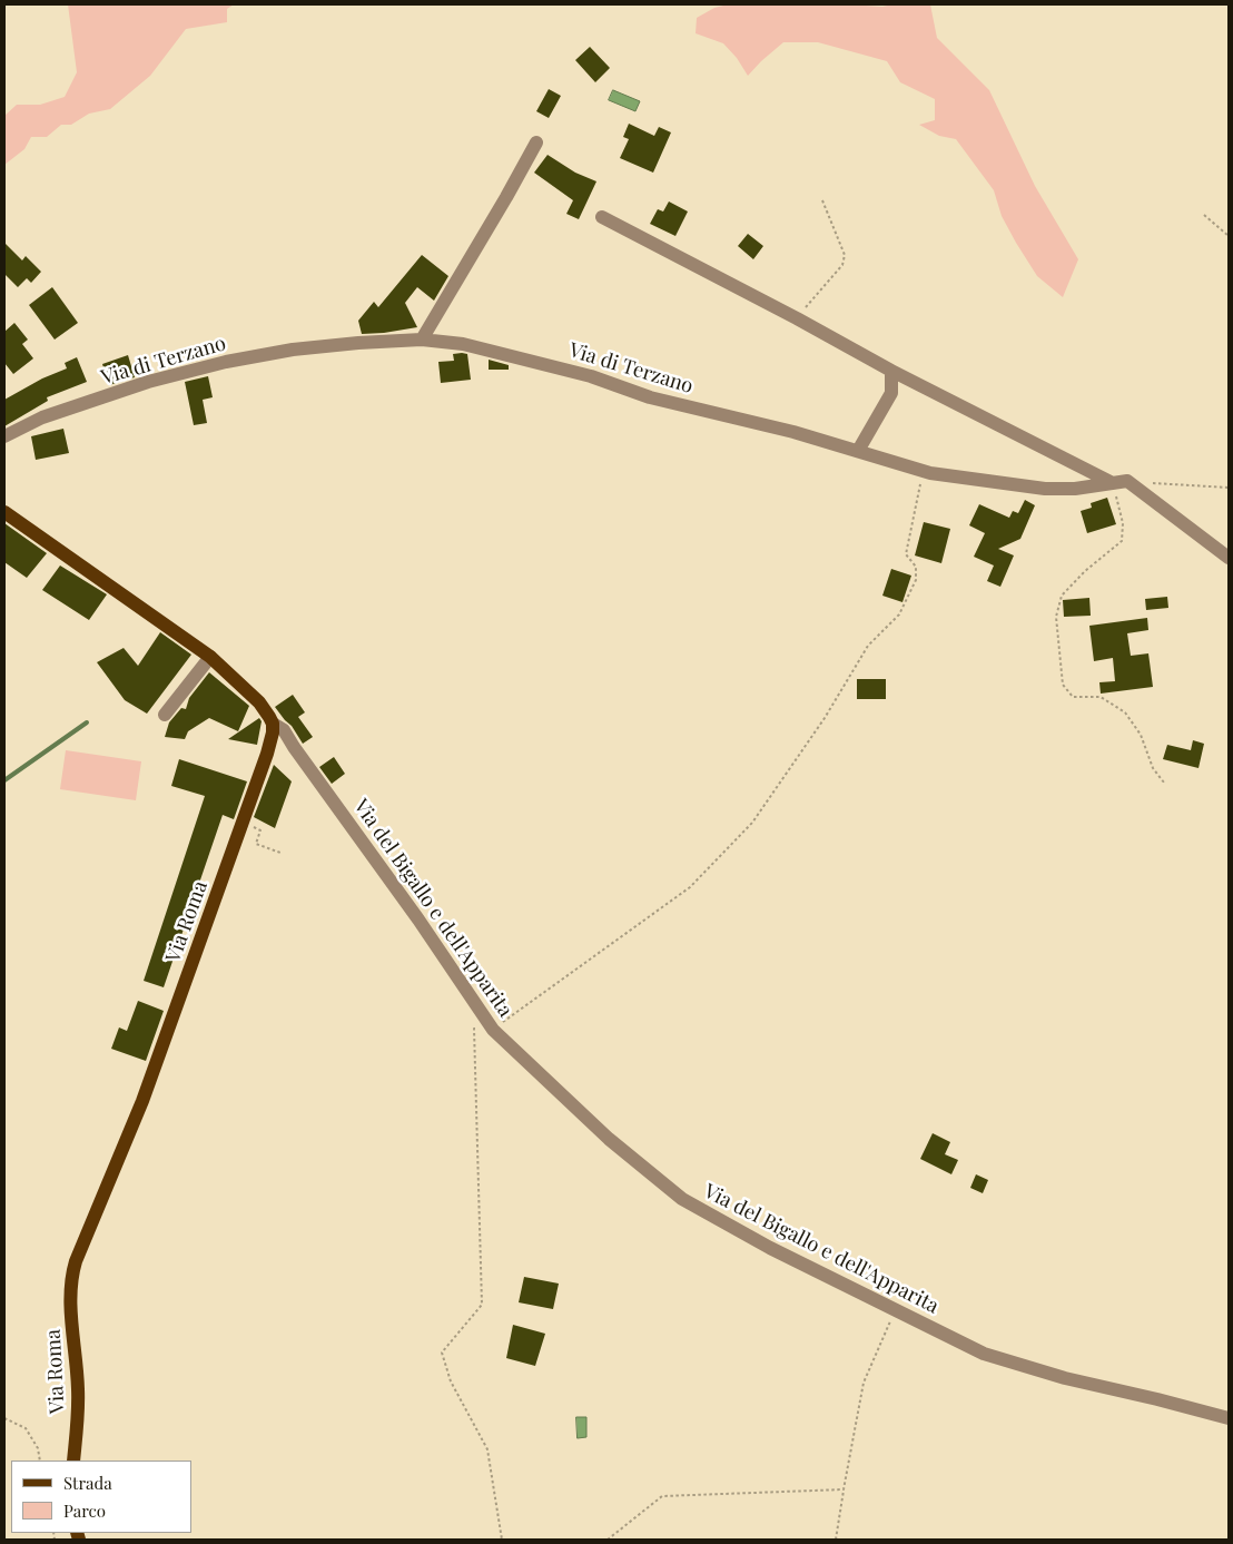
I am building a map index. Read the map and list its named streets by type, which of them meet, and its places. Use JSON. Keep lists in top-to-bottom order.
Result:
{
  "streets": {
    "main road": ["Via Roma"],
    "street": ["Via di Terzano", "Via del Bigallo e dell'Apparita"]
  },
  "crossings": [
    ["Via del Bigallo e dell'Apparita", "Via Roma"]
  ],
  "legend": ["Strada", "Parco"]
}
